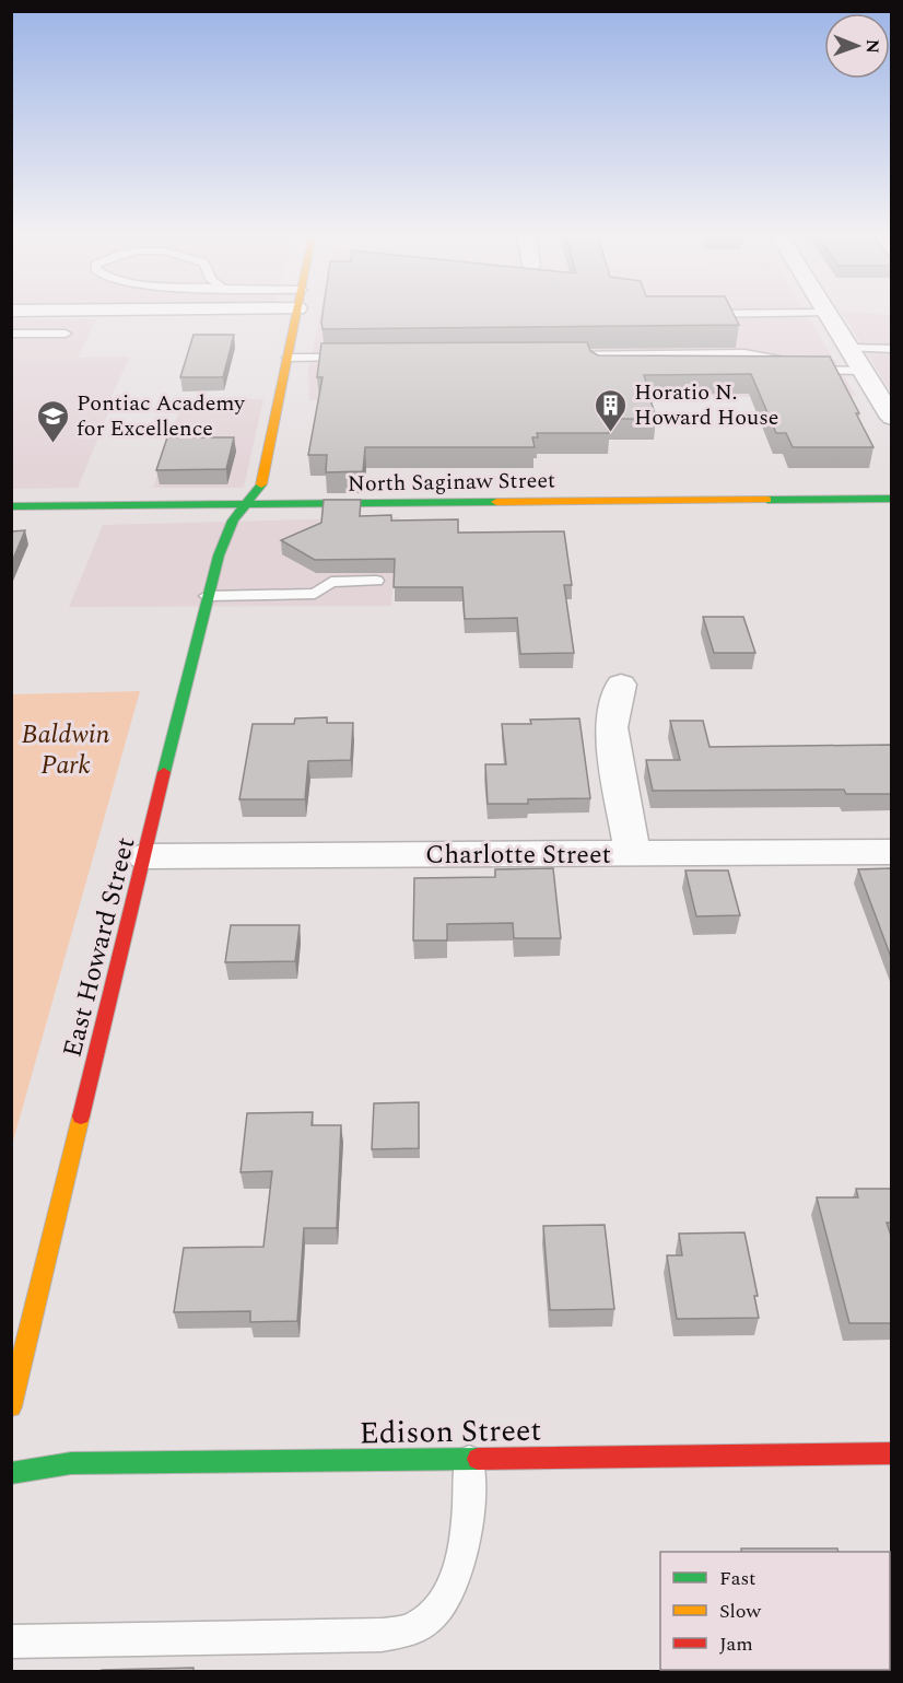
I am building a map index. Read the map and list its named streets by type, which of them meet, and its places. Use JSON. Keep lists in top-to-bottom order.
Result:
{
  "streets": {
    "street": [
      "North Saginaw Street",
      "Charlotte Street",
      "East Howard Street",
      "Edison Street"
    ]
  },
  "crossings": [
    ["North Saginaw Street", "East Howard Street"],
    ["Charlotte Street", "East Howard Street"]
  ],
  "parks": ["Baldwin Park"],
  "places": {
    "building": ["Horatio N. Howard House"],
    "school or university": ["Pontiac Academy for Excellence"]
  },
  "legend": ["Fast", "Slow", "Jam"],
  "north": "right"
}
